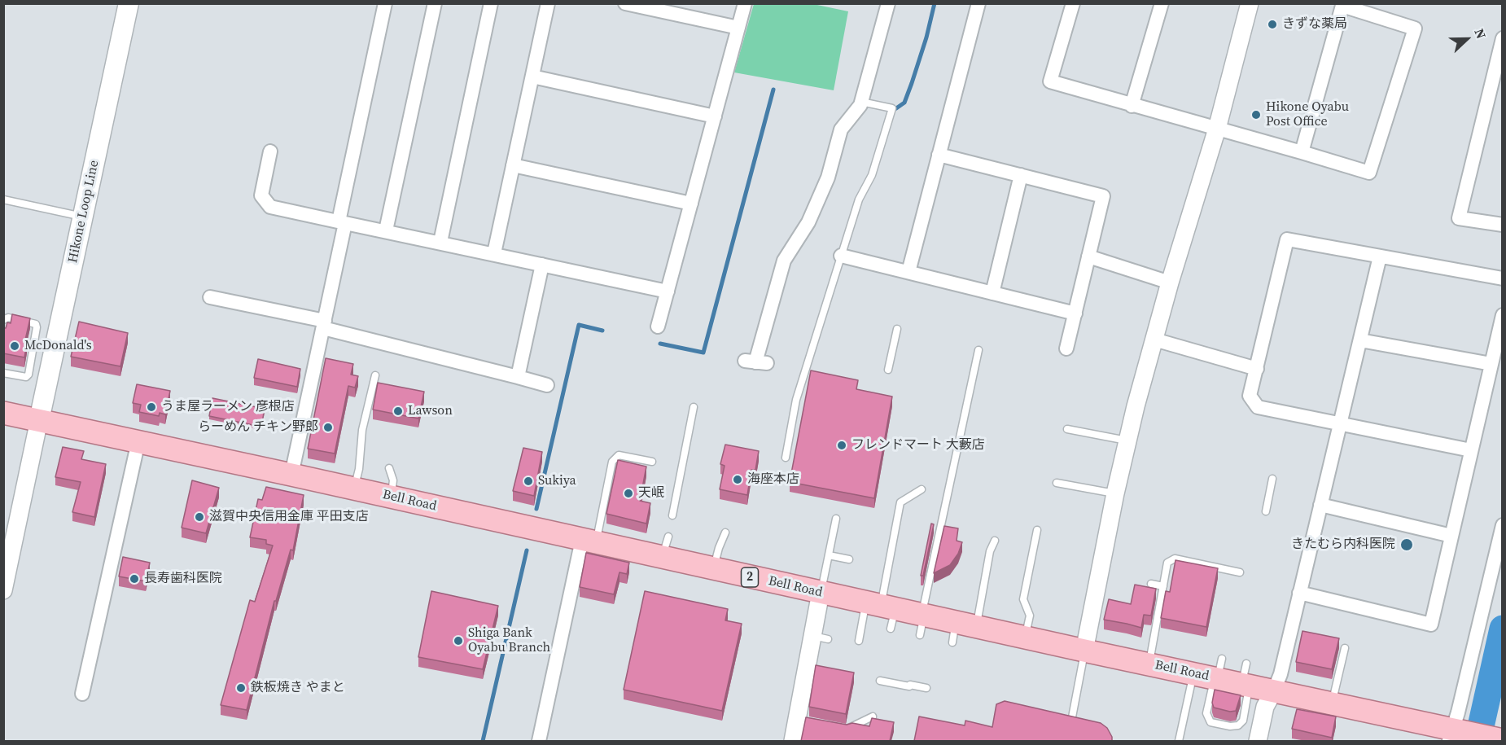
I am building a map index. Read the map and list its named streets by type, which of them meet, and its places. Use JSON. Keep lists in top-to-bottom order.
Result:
{
  "streets": {
    "main road": ["Hikone Loop Line", "Bell Road", "2"]
  },
  "crossings": [
    ["Hikone Loop Line", "Bell Road"]
  ],
  "places": [
    "きずな薬局",
    "Hikone Oyabu Post Office",
    "McDonald's",
    "うま屋ラーメン 彦根店",
    "Lawson",
    "らーめん チキン野郎",
    "フレンドマート 大藪店",
    "海座本店",
    "Sukiya",
    "天岷",
    "滋賀中央信用金庫 平田支店",
    "きたむら内科医院",
    "長寿歯科医院",
    "Shiga Bank Oyabu Branch",
    "鉄板焼き やまと"
  ],
  "north": "right"
}
